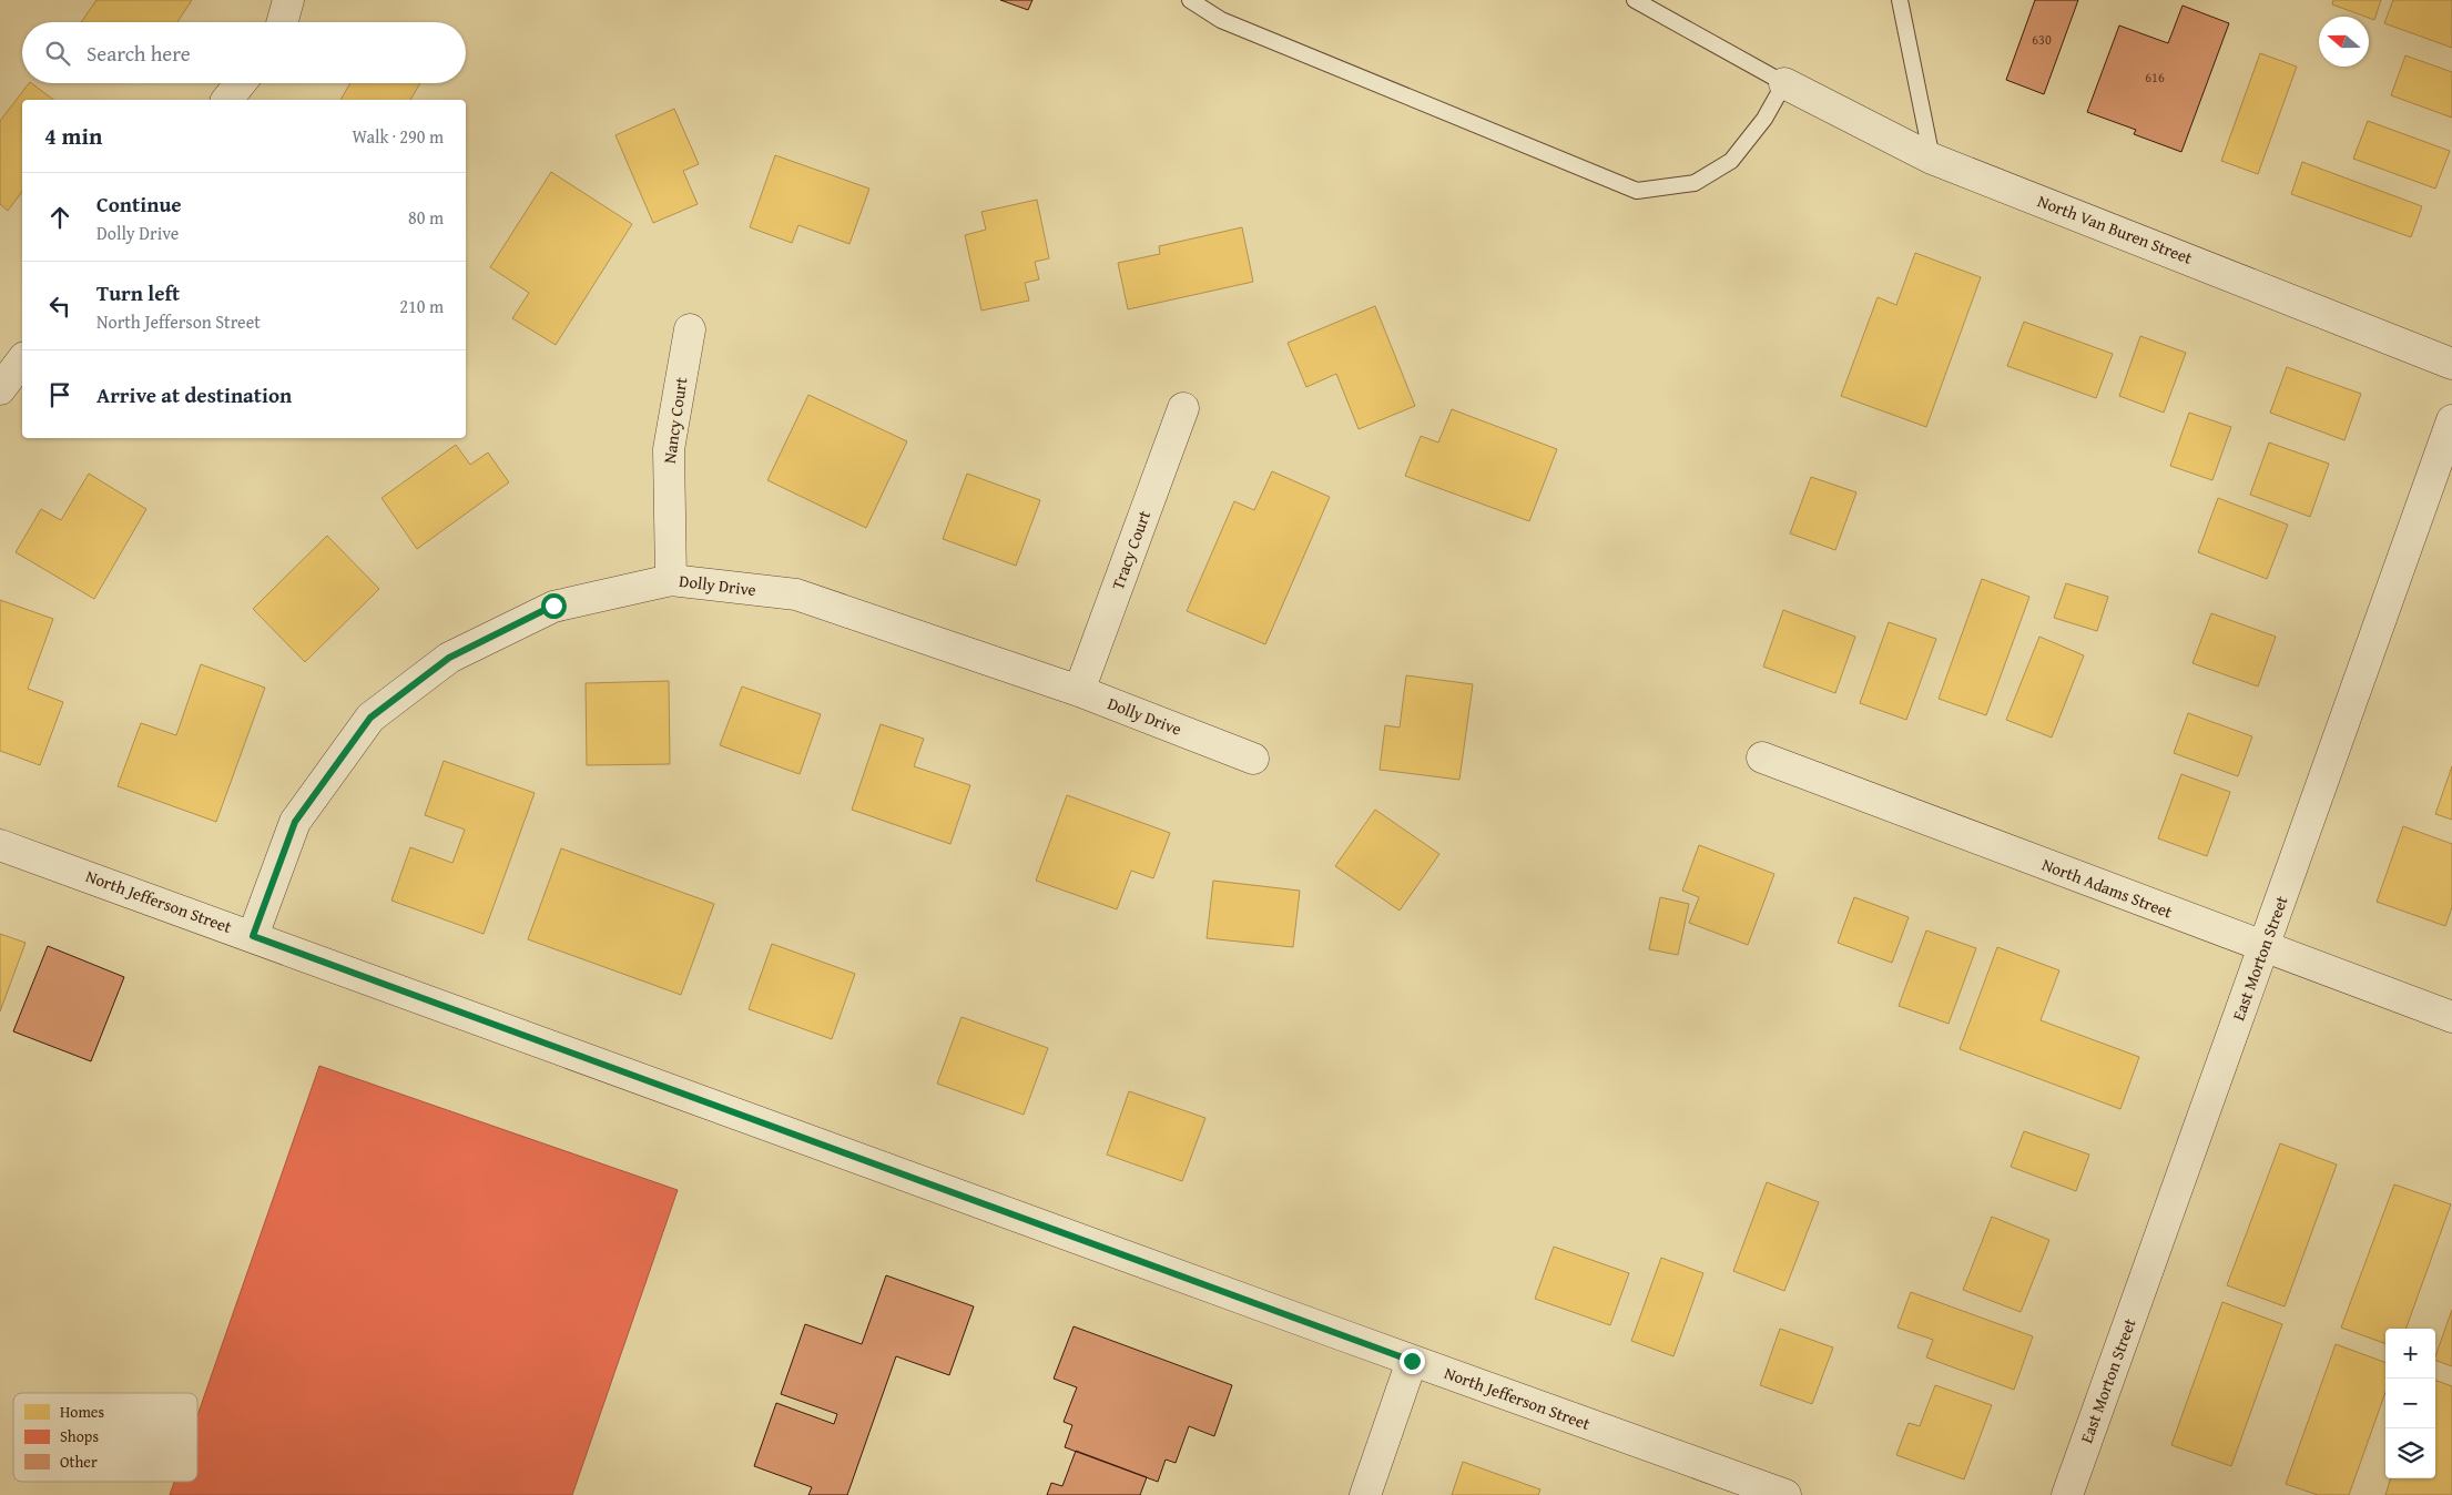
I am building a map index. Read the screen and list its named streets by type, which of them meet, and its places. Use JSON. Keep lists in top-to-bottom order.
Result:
{
  "streets": {
    "street": [
      "North Van Buren Street",
      "Nancy Court",
      "Tracy Court",
      "Dolly Drive",
      "North Adams Street",
      "North Jefferson Street",
      "East Morton Street"
    ]
  },
  "crossings": [
    ["Nancy Court", "Dolly Drive"],
    ["Tracy Court", "Dolly Drive"],
    ["Dolly Drive", "North Jefferson Street"],
    ["North Adams Street", "East Morton Street"]
  ],
  "house_numbers": ["630", "616"],
  "legend": ["Homes", "Shops", "Other"],
  "north": "left",
  "page": {
    "search": "Search here",
    "heading": ["4 min", "Walk · 290 m"],
    "list": [
      ["Continue", "Dolly Drive", "80 m"],
      ["Turn left", "North Jefferson Street", "210 m"],
      "Arrive at destination"
    ],
    "map_buttons": ["+", "−"]
  }
}
